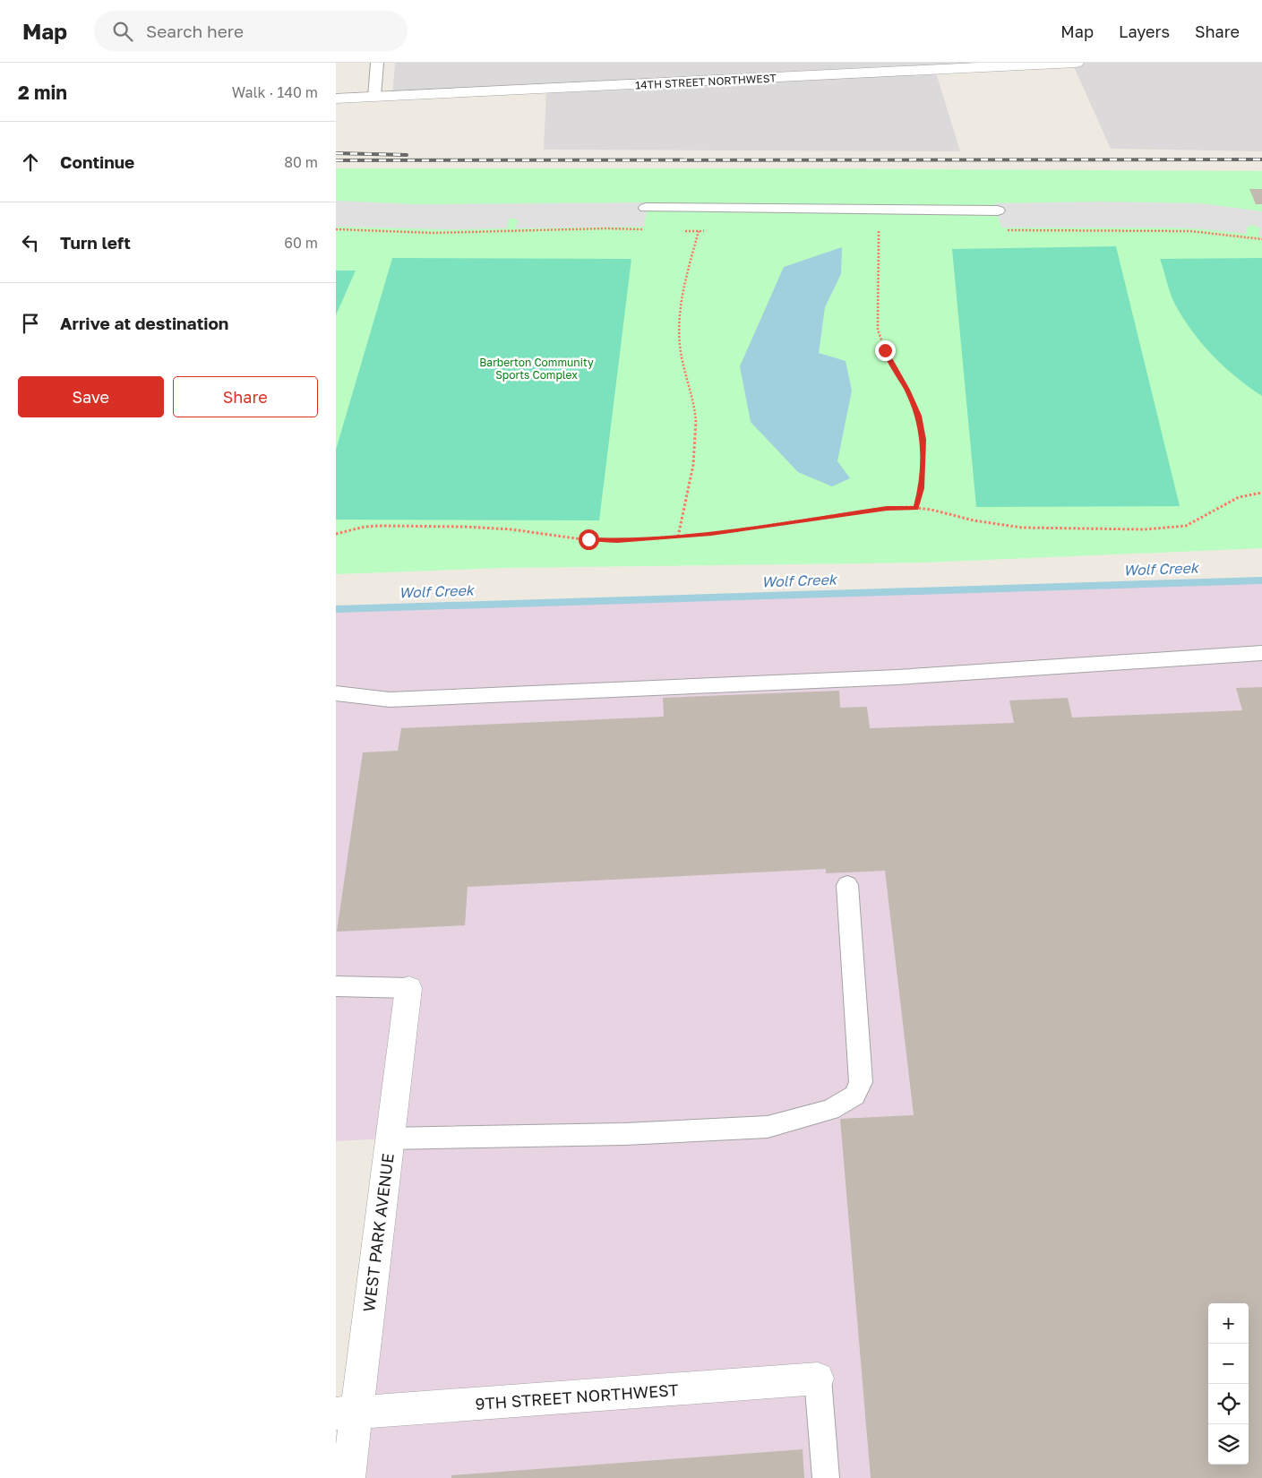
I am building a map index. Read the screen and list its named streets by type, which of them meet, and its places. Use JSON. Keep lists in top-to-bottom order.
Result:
{
  "streets": {
    "street": ["14TH STREET NORTHWEST", "WEST PARK AVENUE", "9TH STREET NORTHWEST"]
  },
  "crossings": [
    ["WEST PARK AVENUE", "9TH STREET NORTHWEST"]
  ],
  "water": ["Wolf Creek"],
  "parks": ["Barberton Community Sports Complex"],
  "page": {
    "header": "Map",
    "search": "Search here",
    "nav": ["Map", "Layers", "Share"],
    "heading": ["2 min", "Walk · 140 m"],
    "list": [
      ["Continue", "80 m"],
      ["Turn left", "60 m"],
      "Arrive at destination"
    ],
    "buttons": ["Save", "Share"],
    "map_buttons": ["+", "−"]
  }
}
